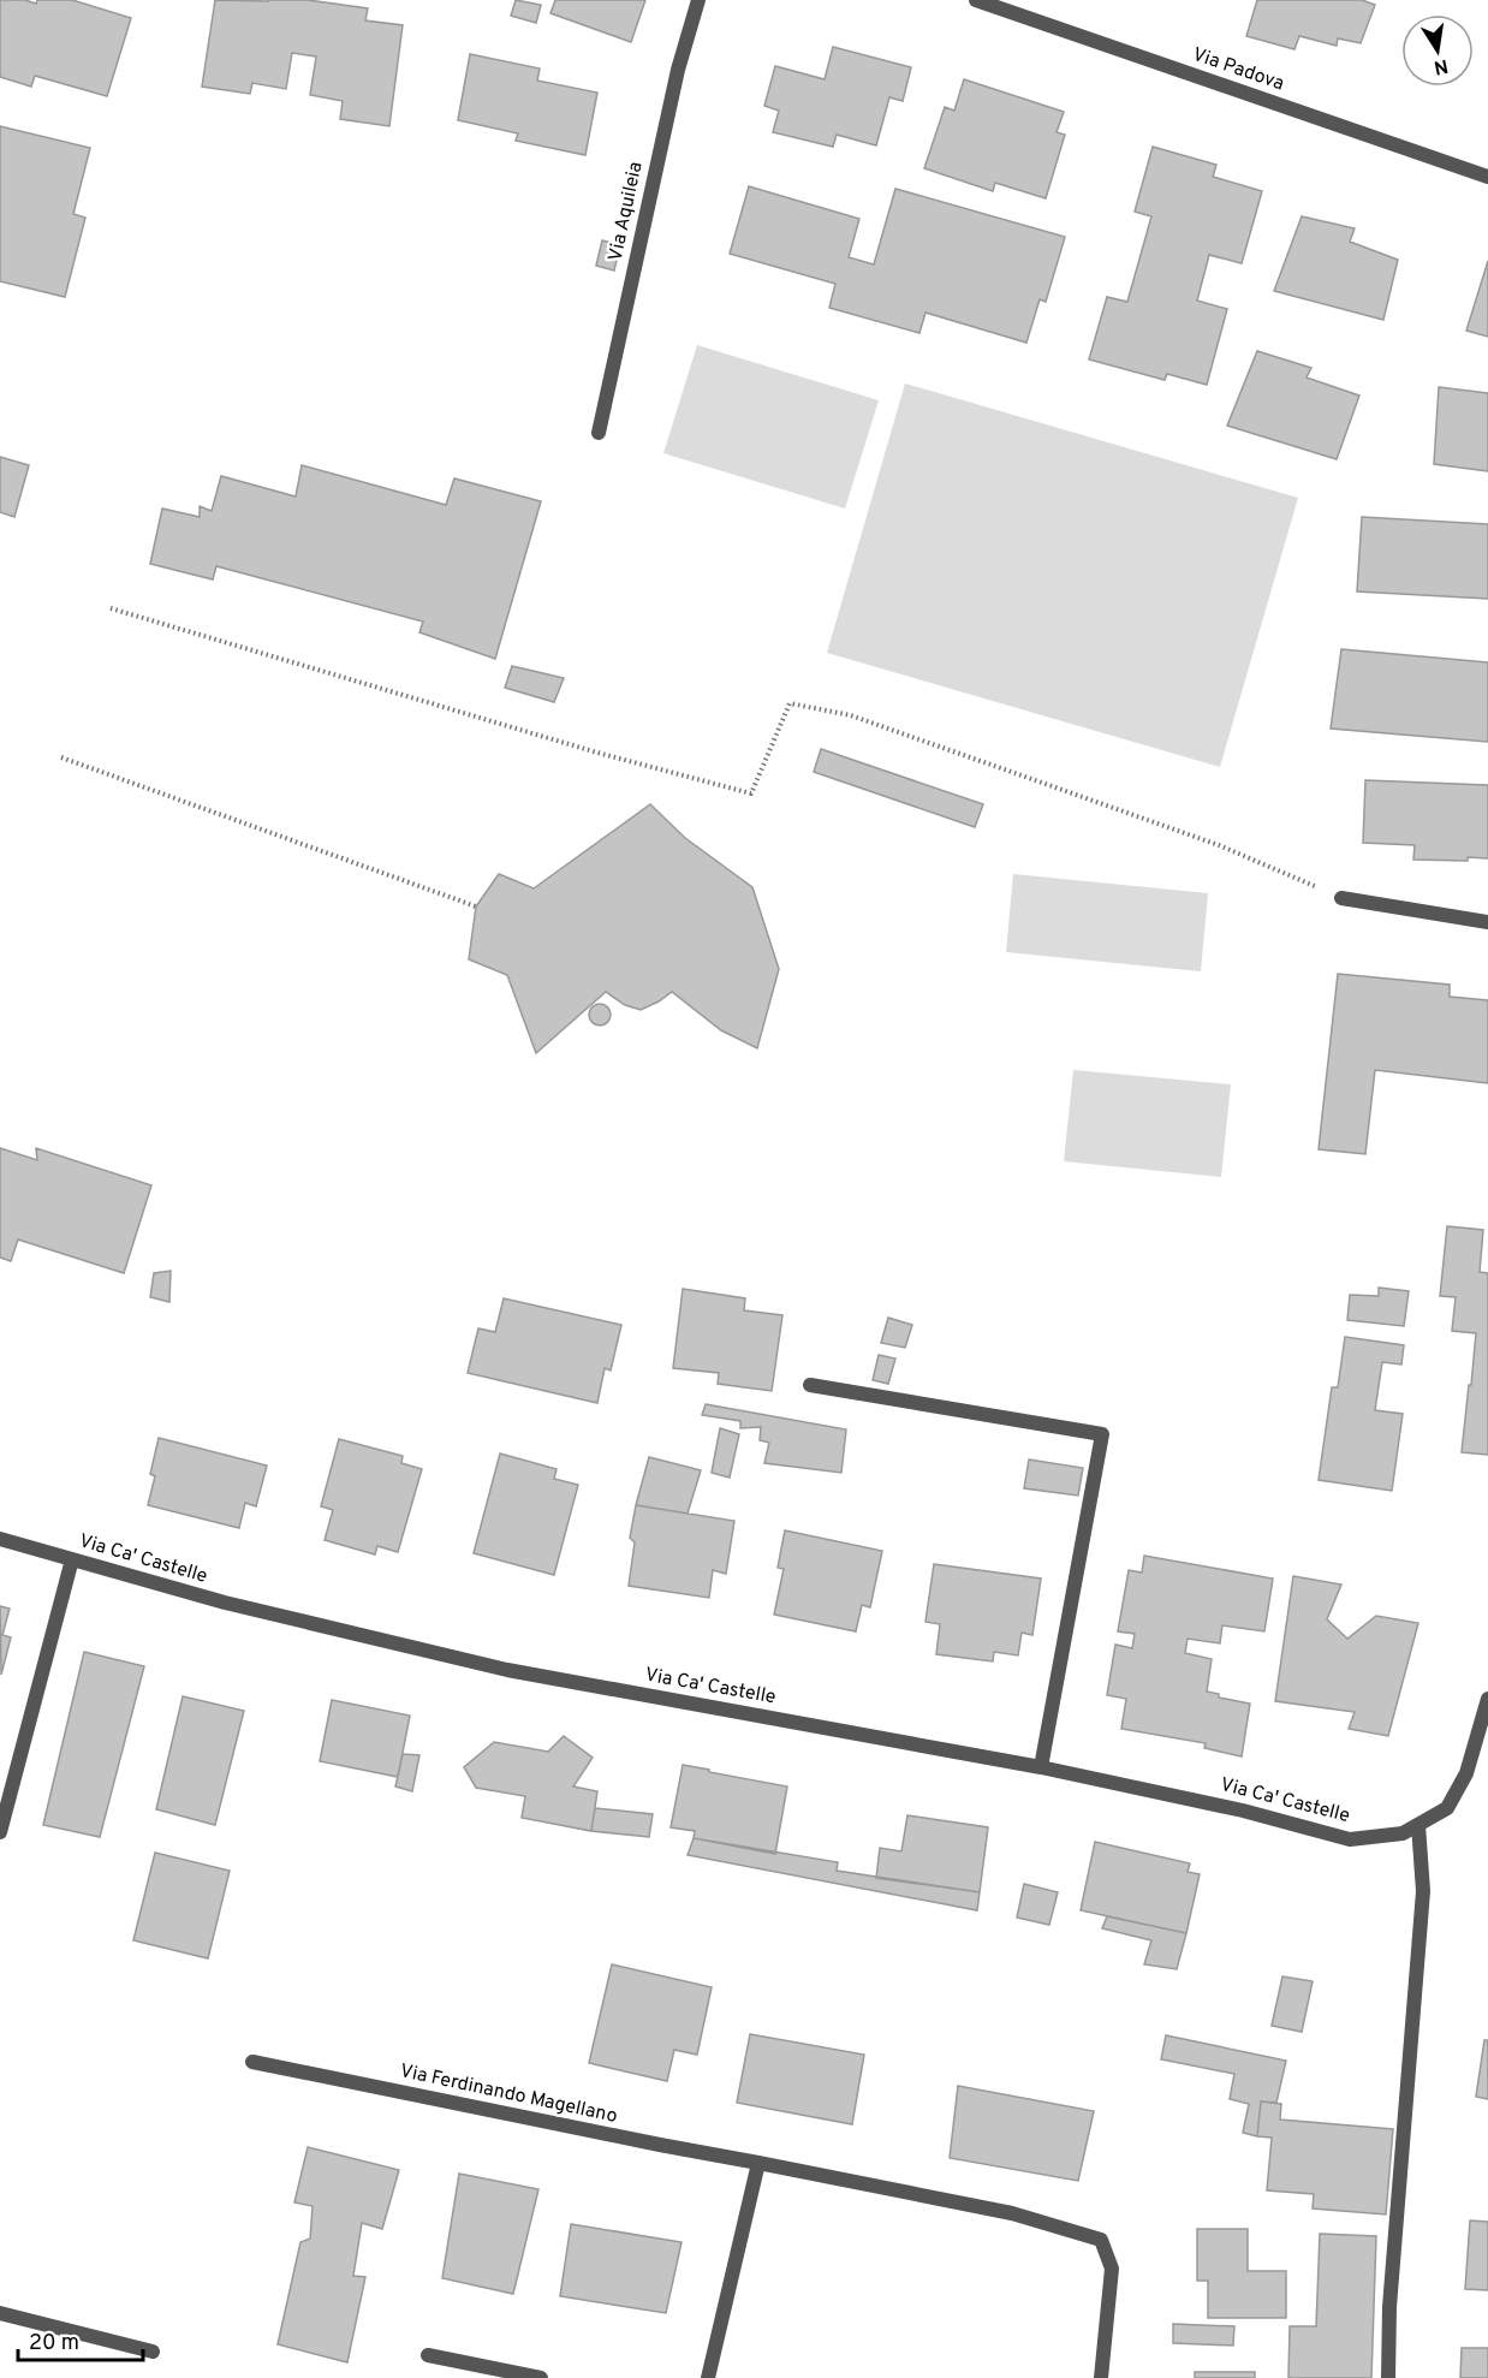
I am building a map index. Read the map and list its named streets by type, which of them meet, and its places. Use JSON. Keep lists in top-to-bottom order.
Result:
{
  "streets": {
    "street": [
      "Via Padova",
      "Via Aquileia",
      "Via Ca' Castelle",
      "Via Ferdinando Magellano"
    ]
  },
  "scale_bar": "20 m",
  "north": "bottom"
}
